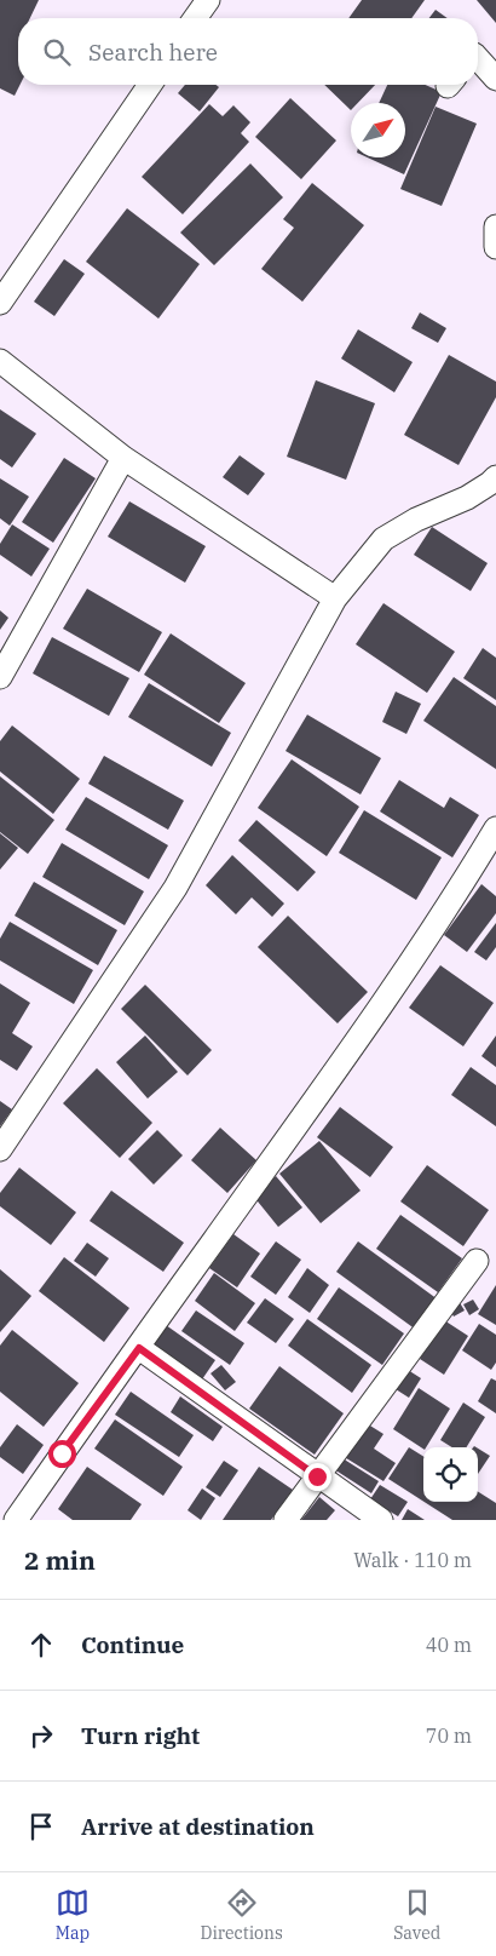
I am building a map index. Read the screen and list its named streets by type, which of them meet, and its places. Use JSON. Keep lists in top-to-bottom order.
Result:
{
  "north": "top right",
  "page": {
    "search": "Search here",
    "heading": ["2 min", "Walk · 110 m"],
    "list": [
      ["Continue", "40 m"],
      ["Turn right", "70 m"],
      "Arrive at destination"
    ],
    "nav": ["Map", "Directions", "Saved"]
  }
}
